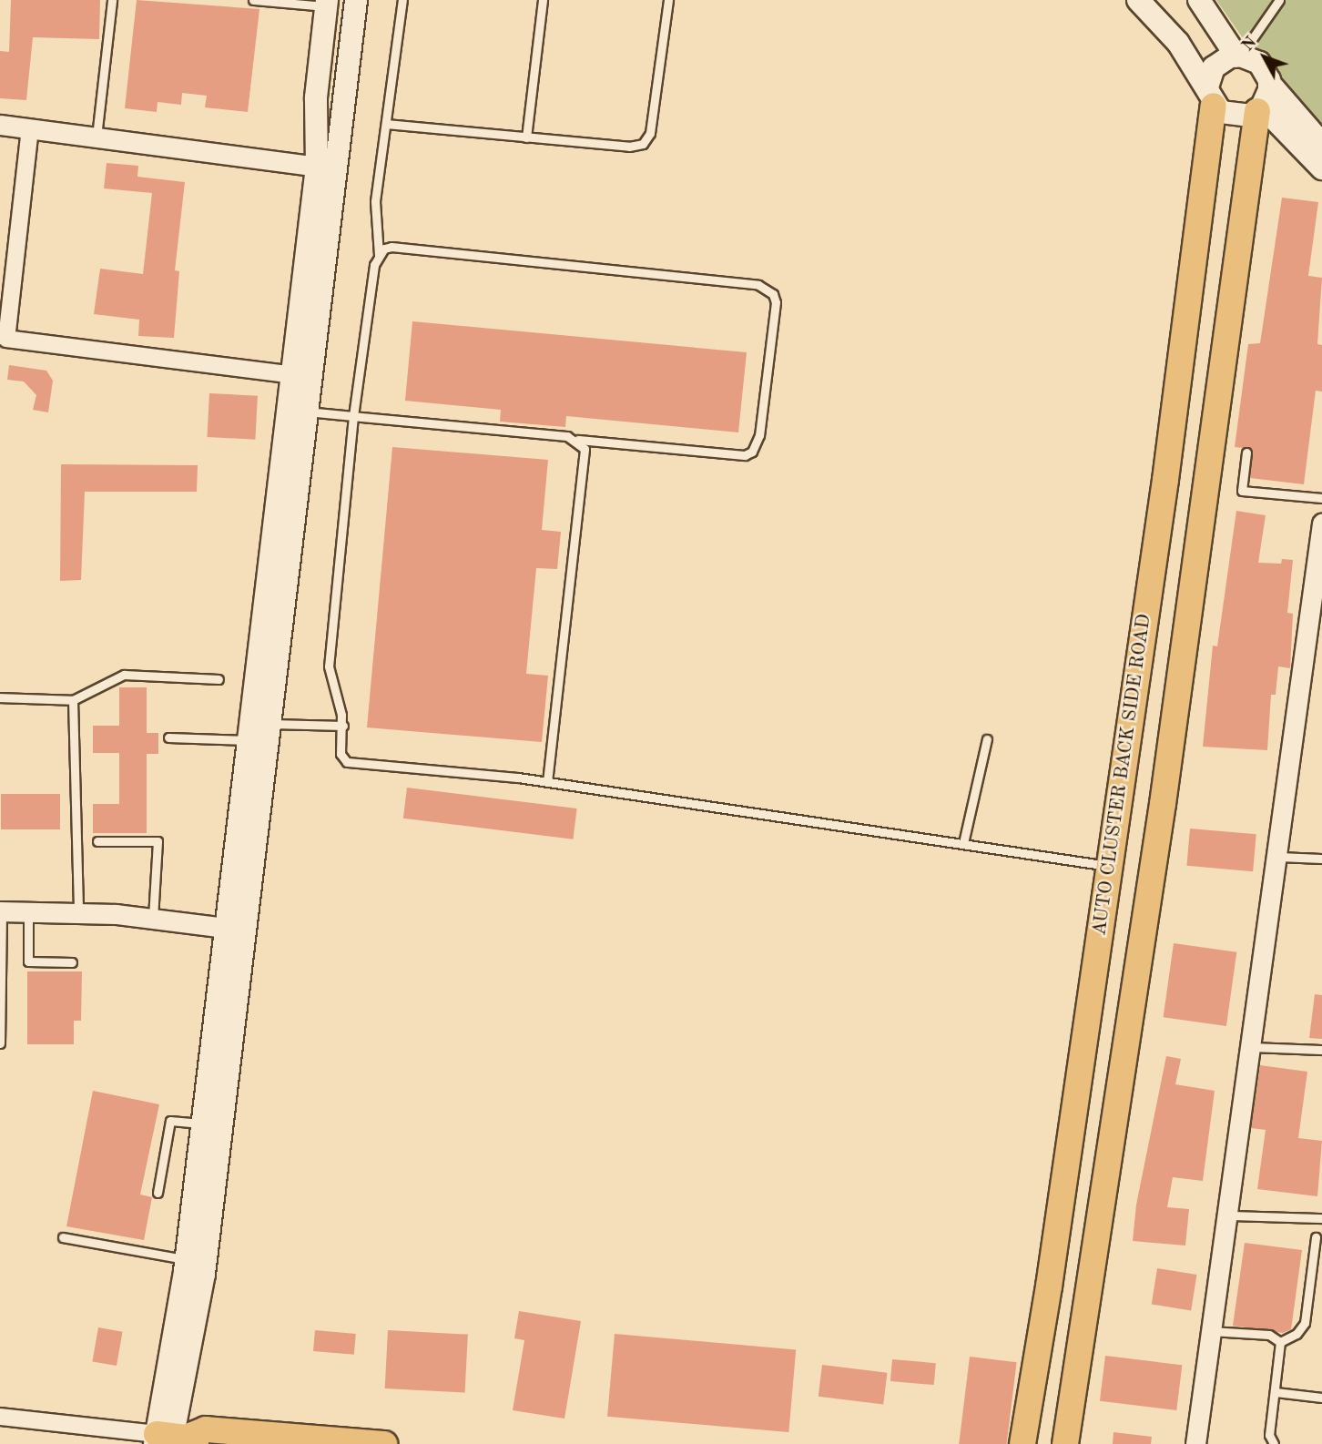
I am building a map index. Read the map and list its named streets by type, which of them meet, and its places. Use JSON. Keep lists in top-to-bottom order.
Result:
{
  "streets": {
    "main road": ["AUTO CLUSTER BACK SIDE ROAD"]
  },
  "north": "top left"
}
